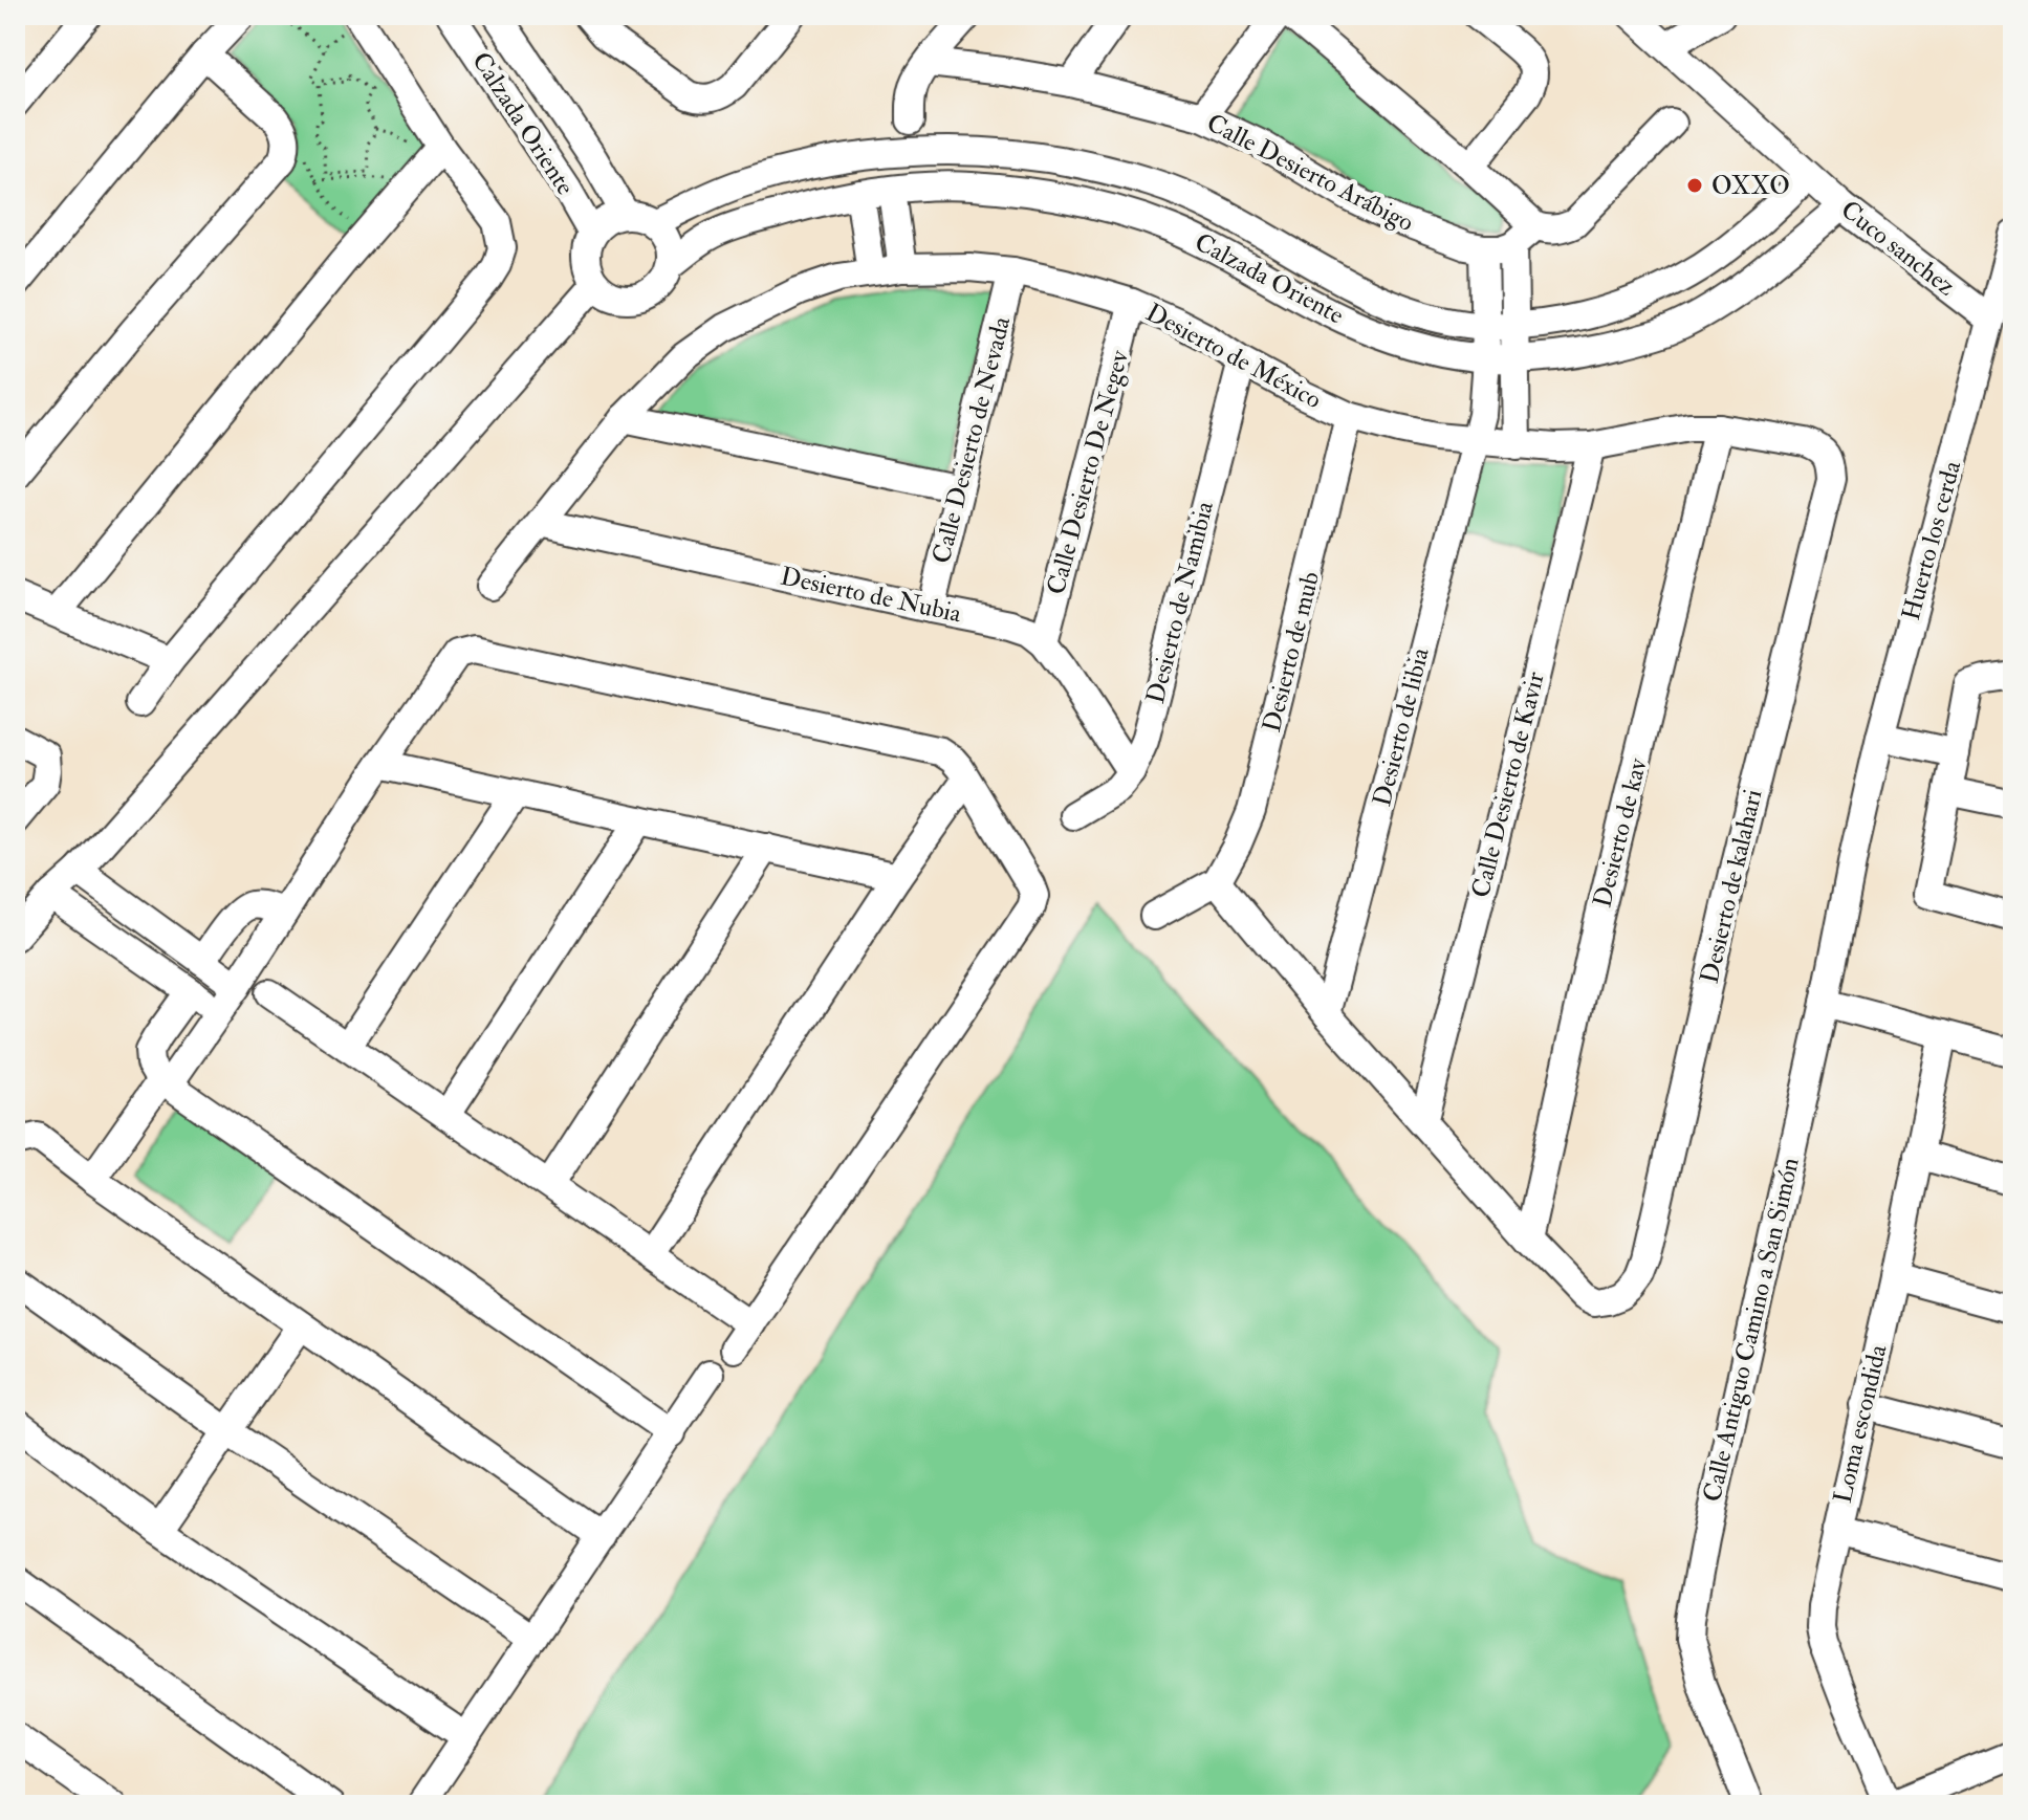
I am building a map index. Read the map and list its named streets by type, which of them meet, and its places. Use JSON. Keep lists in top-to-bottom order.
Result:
{
  "streets": {
    "street": [
      "Calzada Oriente",
      "Calle Desierto Arábigo",
      "Cuco sanchez",
      "Desierto de México",
      "Calle Desierto de Nevada",
      "Calle Desierto De Negev",
      "Huerto los cerda",
      "Desierto de Nubia",
      "Desierto de Namibia",
      "Desierto de mub",
      "Desierto de libia",
      "Calle Desierto de Kavir",
      "Desierto de kav",
      "Desierto de kalahari",
      "Calle Antiguo Camino a San Simón",
      "Loma escondida"
    ]
  },
  "crossings": [
    ["Calzada Oriente", "Cuco sanchez"],
    ["Calzada Oriente", "Desierto de libia"],
    ["Calle Desierto Arábigo", "Desierto de libia"],
    ["Cuco sanchez", "Huerto los cerda"],
    ["Desierto de México", "Calle Desierto de Nevada"],
    ["Desierto de México", "Calle Desierto De Negev"],
    ["Desierto de México", "Desierto de Nubia"],
    ["Desierto de México", "Desierto de Namibia"],
    ["Desierto de México", "Desierto de mub"],
    ["Desierto de México", "Desierto de libia"],
    ["Desierto de México", "Calle Desierto de Kavir"],
    ["Desierto de México", "Desierto de kav"],
    ["Desierto de México", "Desierto de kalahari"],
    ["Calle Desierto de Nevada", "Desierto de Nubia"],
    ["Calle Desierto De Negev", "Desierto de Nubia"],
    ["Huerto los cerda", "Calle Antiguo Camino a San Simón"],
    ["Desierto de Nubia", "Desierto de Namibia"],
    ["Desierto de kav", "Desierto de kalahari"]
  ],
  "places": ["OXXO"]
}
